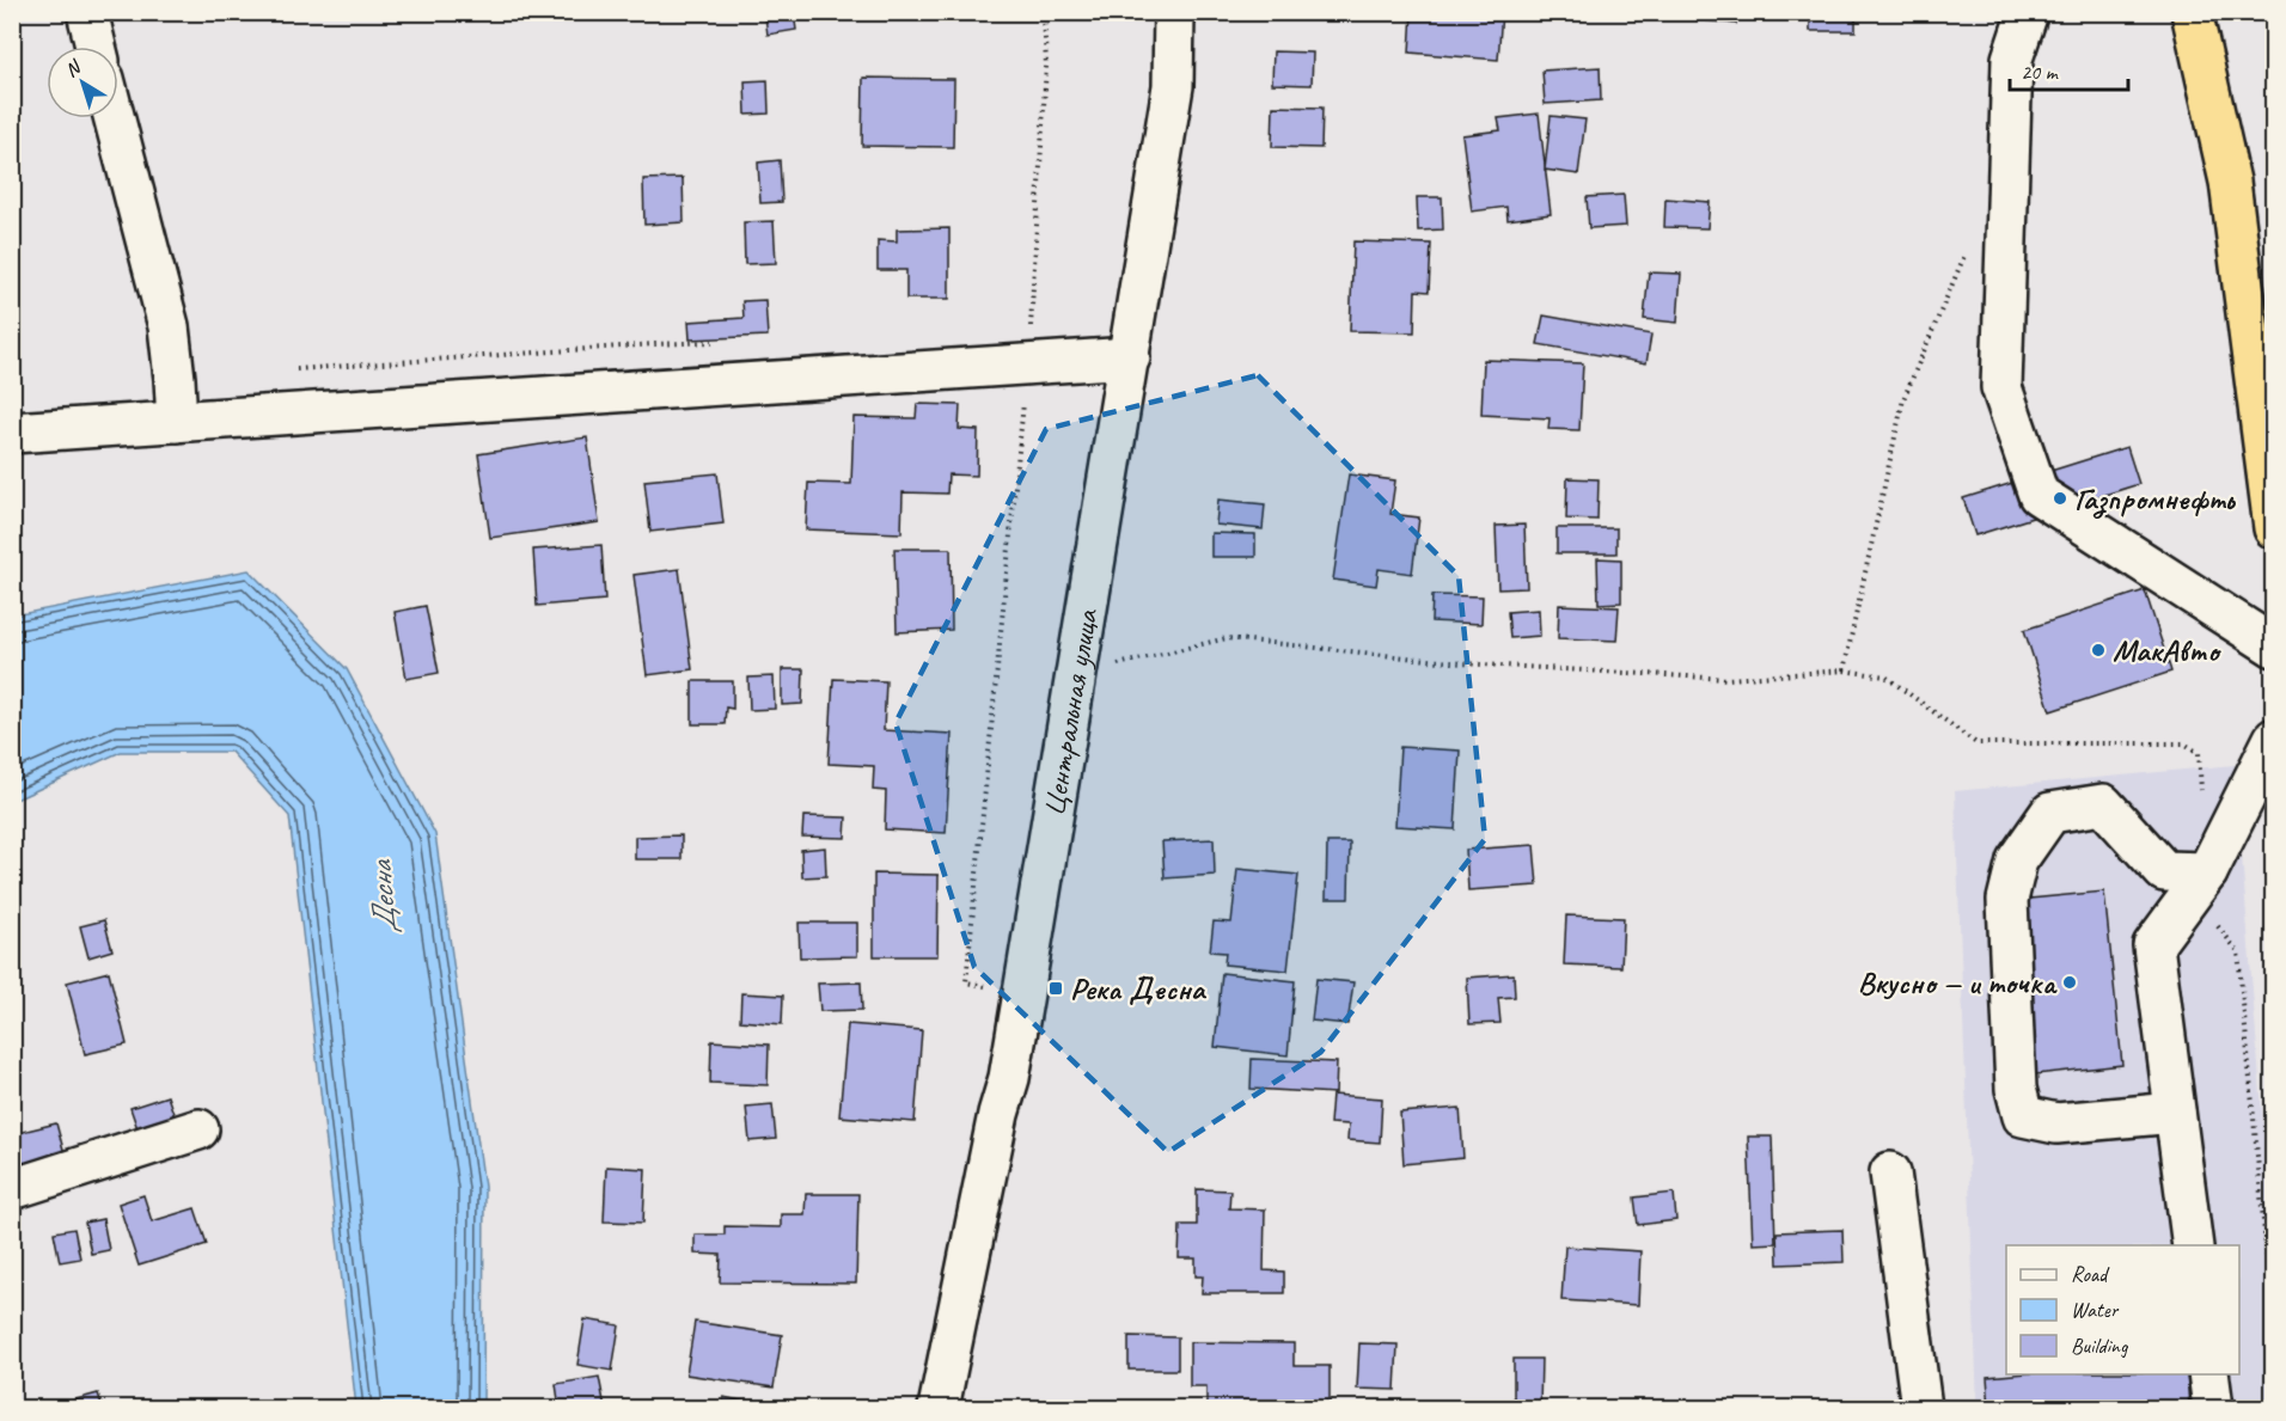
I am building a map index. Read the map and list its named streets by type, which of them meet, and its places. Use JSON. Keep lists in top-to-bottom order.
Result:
{
  "streets": {
    "street": ["Центральная улица"]
  },
  "water": ["Десна"],
  "places": {
    "other": ["Газпромнефть", "МакАвто", "Вкусно — и точка"],
    "transit": ["Река Десна"]
  },
  "legend": ["Road", "Water", "Building"],
  "scale_bar": "20 m",
  "north": "top left"
}
